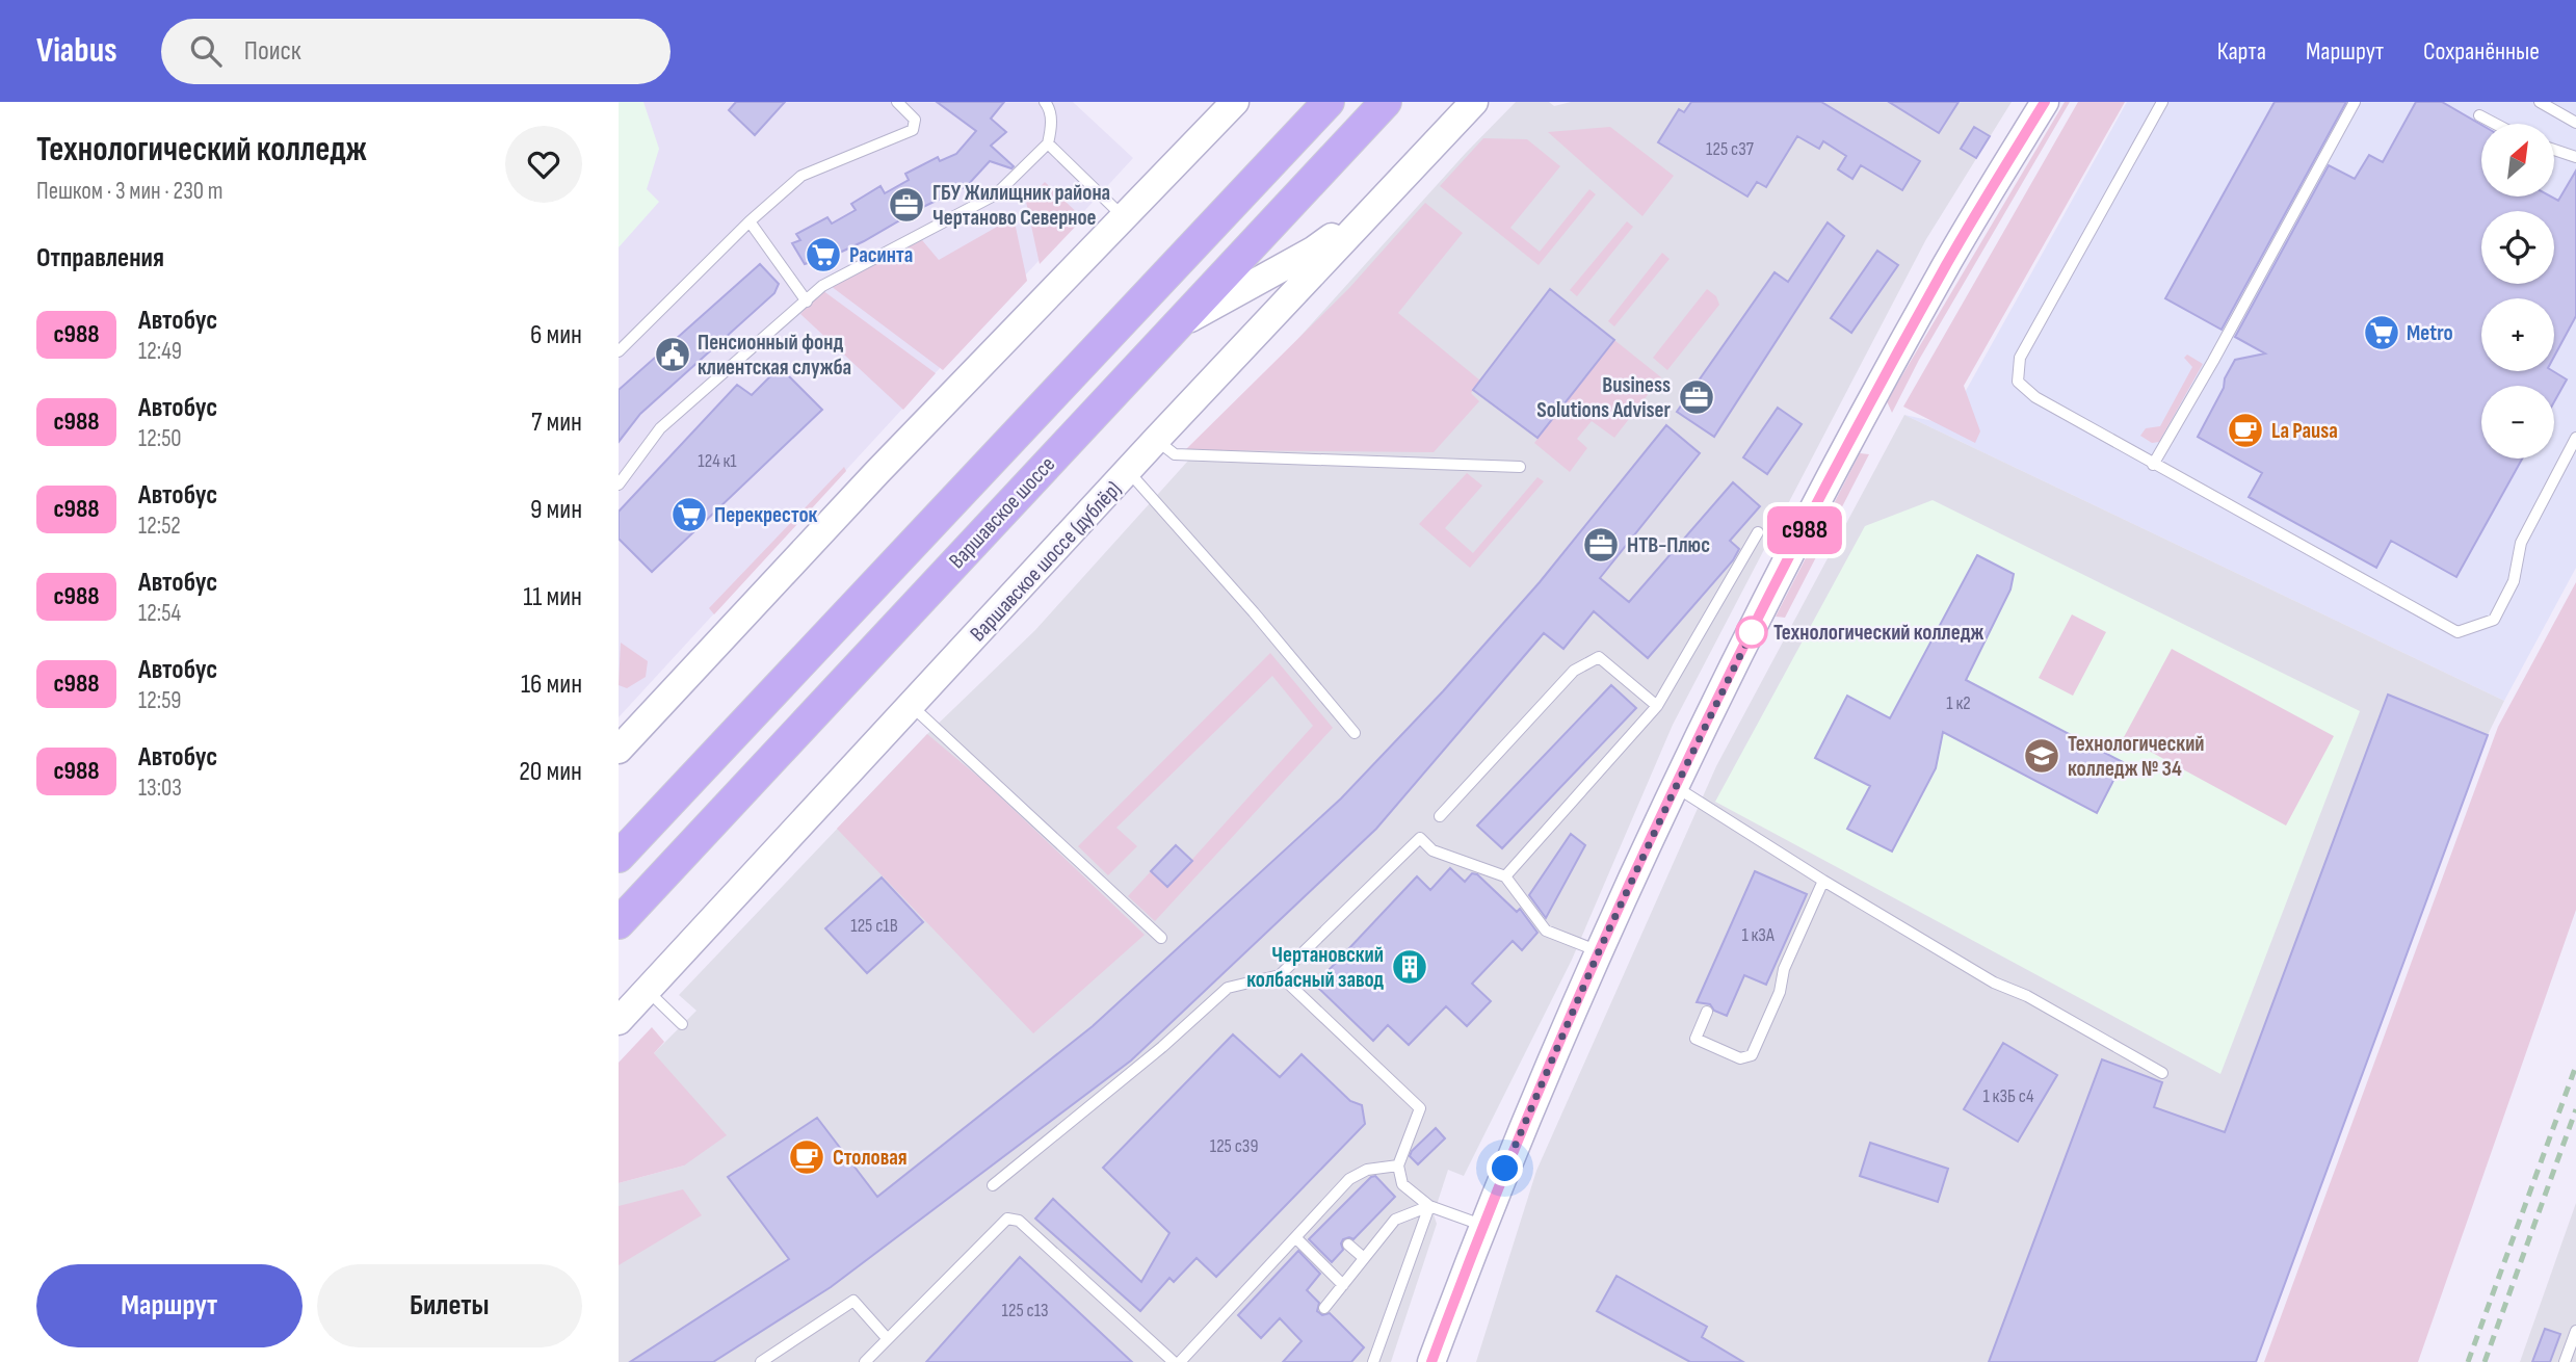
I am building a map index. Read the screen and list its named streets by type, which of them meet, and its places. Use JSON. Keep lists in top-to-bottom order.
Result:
{
  "streets": {
    "main road": ["Варшавское шоссе", "Варшавское шоссе (дублёр)"]
  },
  "places": {
    "office": ["ГБУ Жилищник района Чертаново Северное", "Business Solutions Adviser", "НТВ-Плюс"],
    "supermarket": ["Расинта", "Metro", "Перекресток"],
    "public building": ["Пенсионный фонд клиентская служба"],
    "cafe": ["La Pausa", "Столовая"],
    "other": ["Технологический колледж"],
    "school or university": ["Технологический колледж № 34"],
    "building": ["Чертановский колбасный завод"]
  },
  "lines": ["bus line с988"],
  "house_numbers": [
    "125 с37",
    "124 к1",
    "1 к2",
    "125 с1В",
    "1 к3А",
    "1 к3Б с4",
    "125 с39",
    "125 с13"
  ],
  "north": "top right",
  "page": {
    "header": "Viabus",
    "search": "Поиск",
    "nav": ["Карта", "Маршрут", "Сохранённые"],
    "heading": [
      ["Технологический колледж", "Пешком · 3 мин · 230 m"],
      "Отправления"
    ],
    "on_map": "с988",
    "map_buttons": ["+", "−"],
    "list": [
      {
        "mark": "с988",
        "name": "Автобус",
        "note": "12:49",
        "value": "6 мин"
      },
      {
        "mark": "с988",
        "name": "Автобус",
        "note": "12:50",
        "value": "7 мин"
      },
      {
        "mark": "с988",
        "name": "Автобус",
        "note": "12:52",
        "value": "9 мин"
      },
      {
        "mark": "с988",
        "name": "Автобус",
        "note": "12:54",
        "value": "11 мин"
      },
      {
        "mark": "с988",
        "name": "Автобус",
        "note": "12:59",
        "value": "16 мин"
      },
      {
        "mark": "с988",
        "name": "Автобус",
        "note": "13:03",
        "value": "20 мин"
      }
    ],
    "buttons": ["Маршрут", "Билеты"]
  }
}
